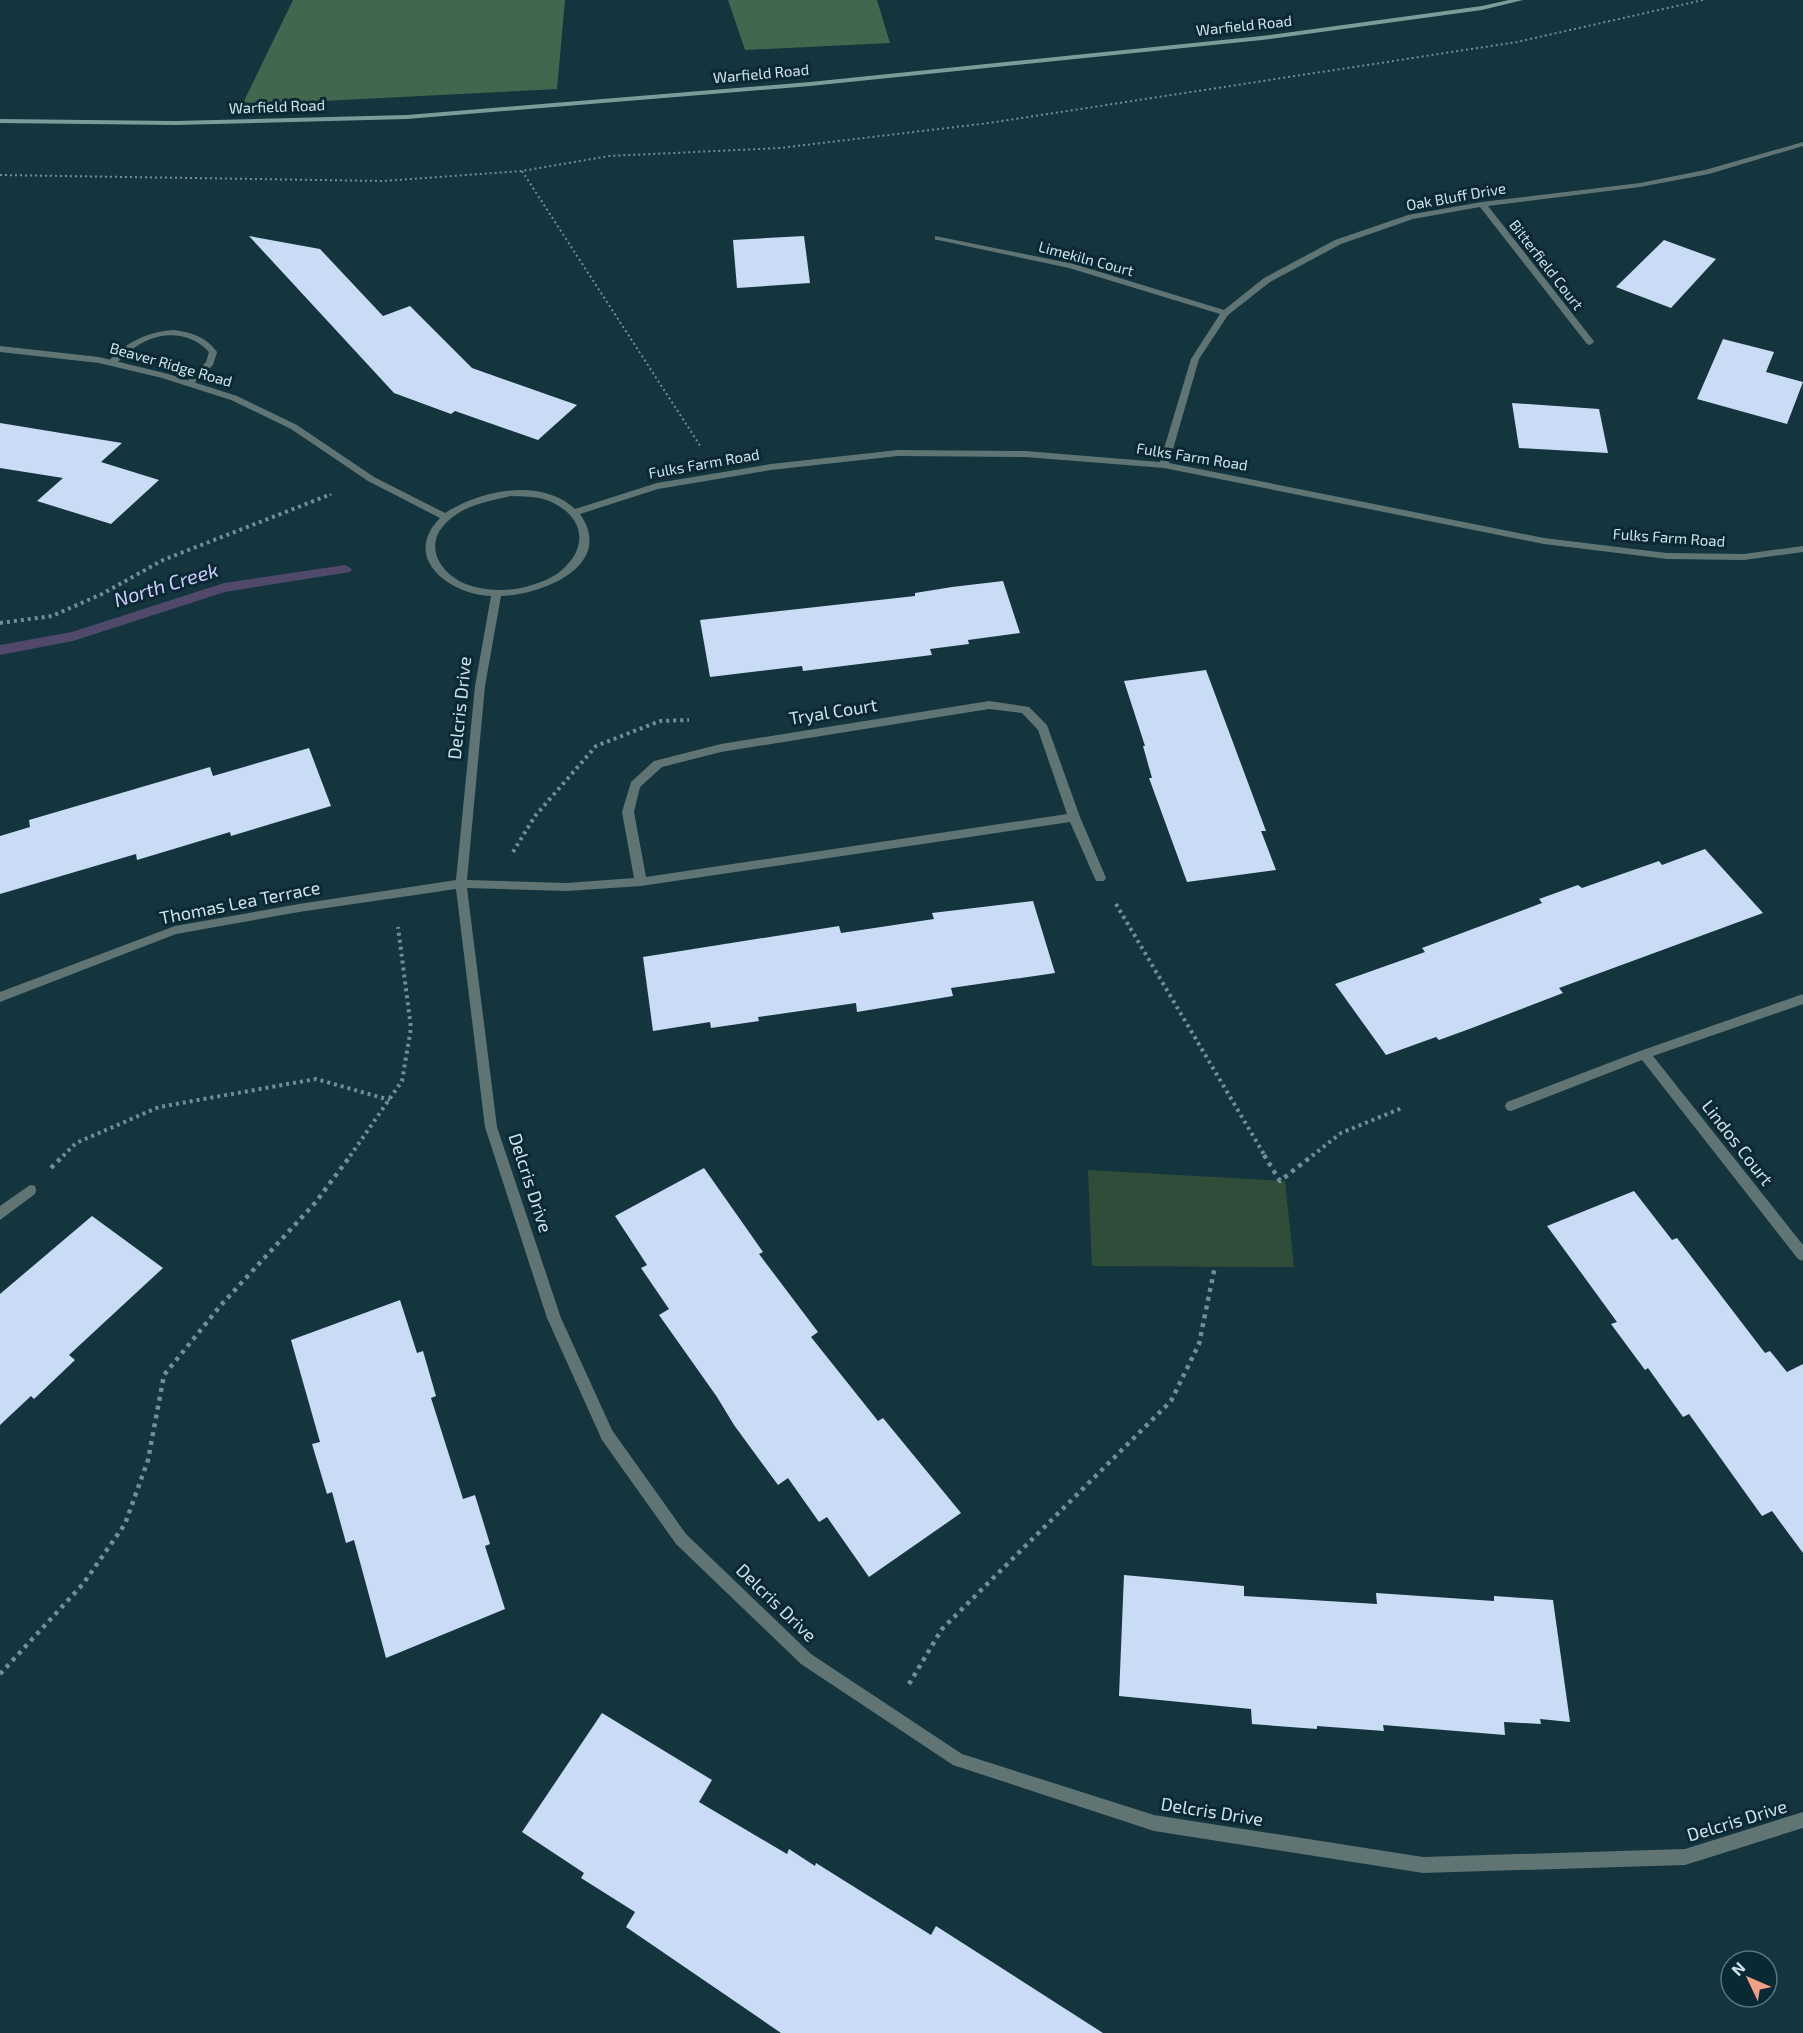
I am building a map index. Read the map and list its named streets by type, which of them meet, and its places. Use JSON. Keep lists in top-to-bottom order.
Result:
{
  "streets": {
    "street": [
      "Warfield Road",
      "Oak Bluff Drive",
      "Limekiln Court",
      "Bitterfield Court",
      "Beaver Ridge Road",
      "Fulks Farm Road",
      "Delcris Drive",
      "Tryal Court",
      "Thomas Lea Terrace",
      "Lindos Court"
    ]
  },
  "crossings": [
    ["Oak Bluff Drive", "Limekiln Court"],
    ["Oak Bluff Drive", "Bitterfield Court"],
    ["Oak Bluff Drive", "Fulks Farm Road"],
    ["Beaver Ridge Road", "Fulks Farm Road"],
    ["Beaver Ridge Road", "Delcris Drive"],
    ["Fulks Farm Road", "Delcris Drive"],
    ["Delcris Drive", "Thomas Lea Terrace"]
  ],
  "water": ["North Creek"],
  "north": "top left"
}
